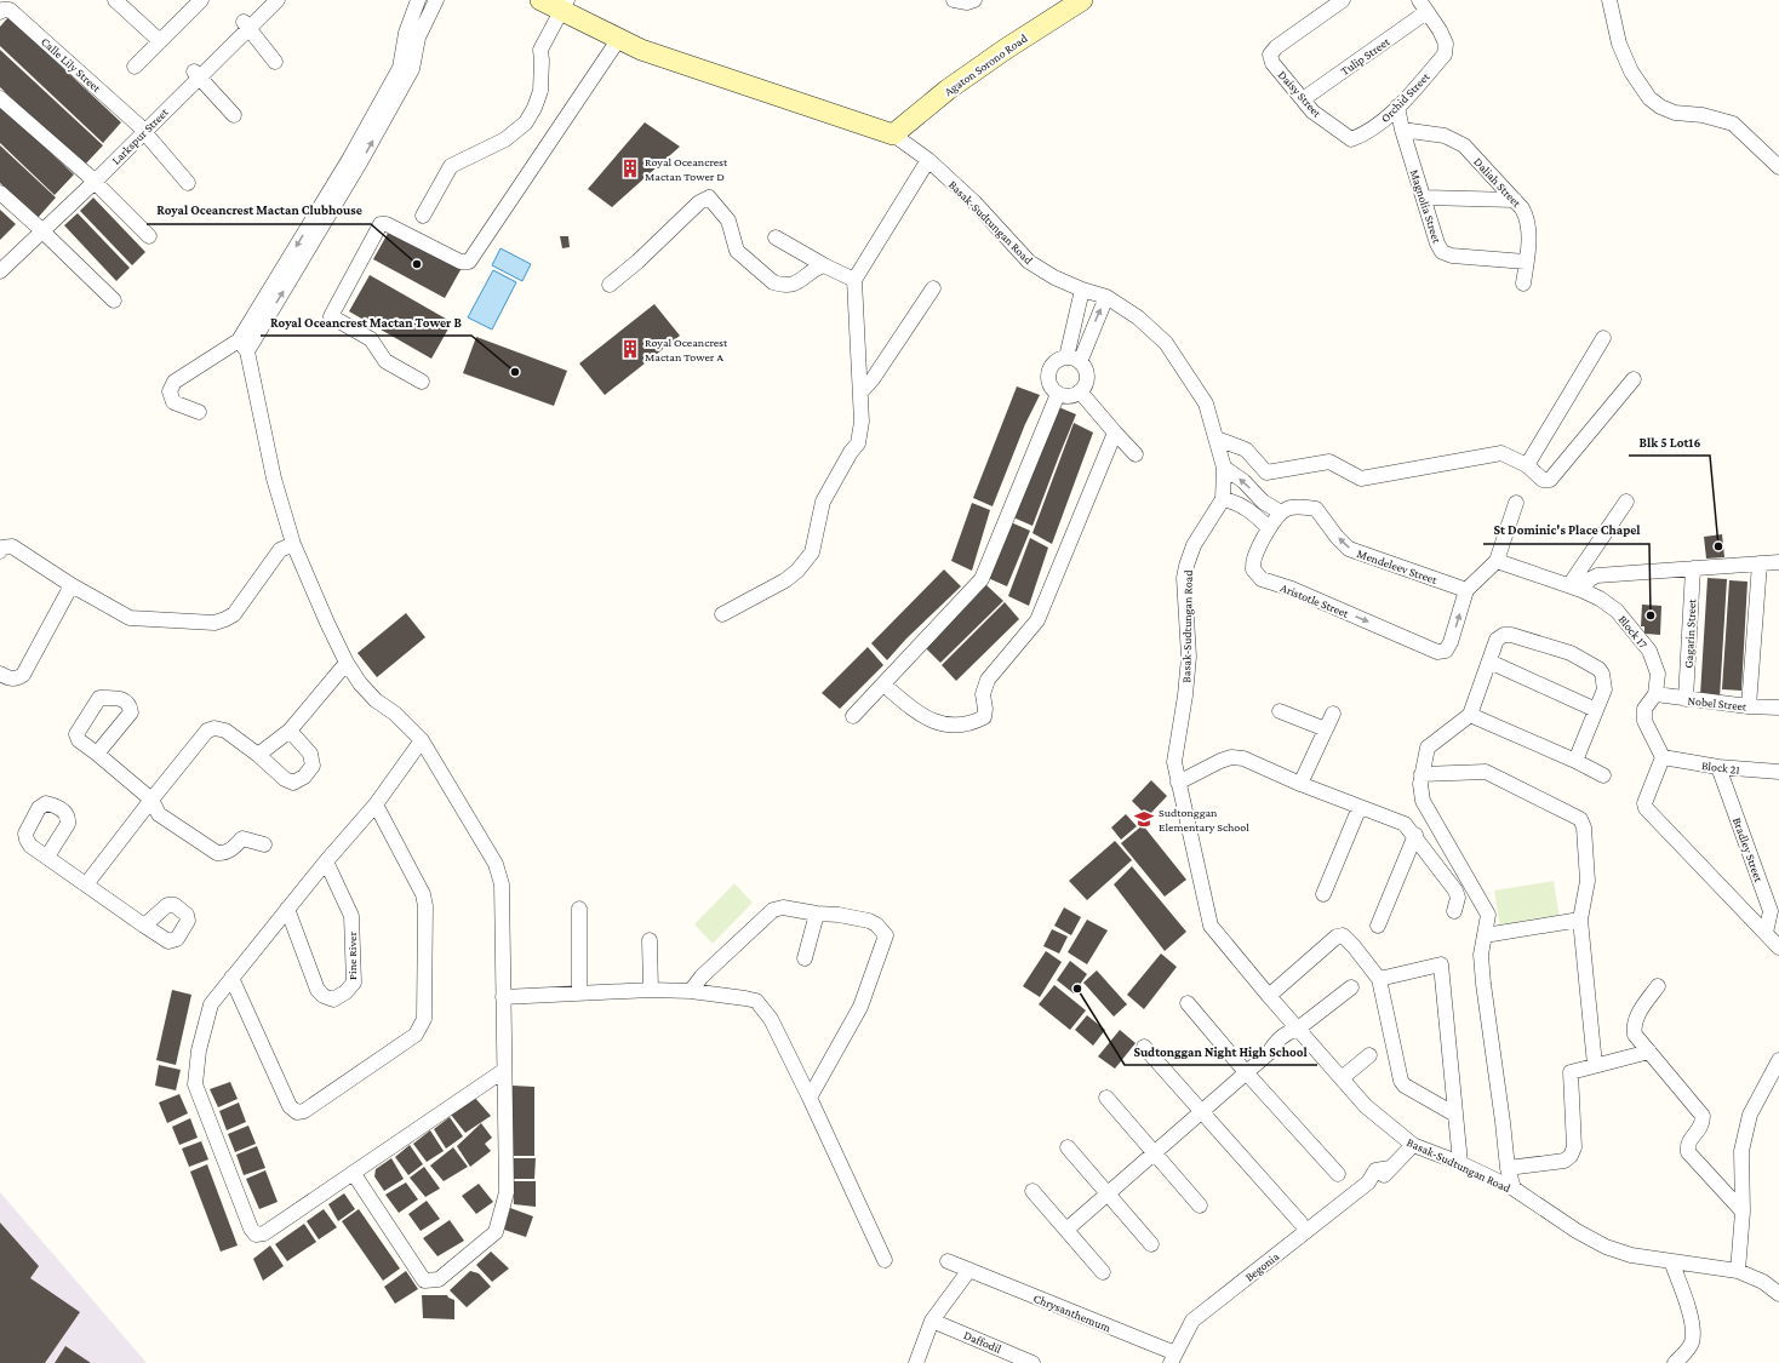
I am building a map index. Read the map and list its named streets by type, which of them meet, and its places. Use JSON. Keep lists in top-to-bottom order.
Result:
{
  "streets": {
    "street": [
      "Tulip Street",
      "Calle Lily Street",
      "Agaton Sorono Road",
      "Daisy Street",
      "Orchid Street",
      "Larkspur Street",
      "Daliah Street",
      "Magnolia Street",
      "Basak-Sudtungan Road",
      "Mendeleev Street",
      "Aristotle Street",
      "Block 17",
      "Gagarin Street",
      "Nobel Street",
      "Block 21",
      "Bradley Street",
      "Pine River",
      "Begonia",
      "Chrysanthemum",
      "Daffodil"
    ]
  },
  "crossings": [
    ["Tulip Street", "Daisy Street"],
    ["Tulip Street", "Orchid Street"],
    ["Calle Lily Street", "Larkspur Street"],
    ["Agaton Sorono Road", "Basak-Sudtungan Road"],
    ["Daisy Street", "Orchid Street"],
    ["Orchid Street", "Magnolia Street"],
    ["Daliah Street", "Magnolia Street"],
    ["Basak-Sudtungan Road", "Begonia"],
    ["Mendeleev Street", "Aristotle Street"],
    ["Block 17", "Nobel Street"],
    ["Block 17", "Block 21"],
    ["Gagarin Street", "Nobel Street"],
    ["Block 21", "Bradley Street"],
    ["Begonia", "Chrysanthemum"]
  ],
  "one_way": ["Mendeleev Street"],
  "places": {
    "building": ["Royal Oceancrest Mactan Tower D", "Royal Oceancrest Mactan Tower A"],
    "other": [
      "Royal Oceancrest Mactan Clubhouse",
      "Royal Oceancrest Mactan Tower B",
      "Blk 5 Lot16",
      "St Dominic's Place Chapel",
      "Sudtonggan Night High School"
    ],
    "school or university": ["Sudtonggan Elementary School"]
  }
}
